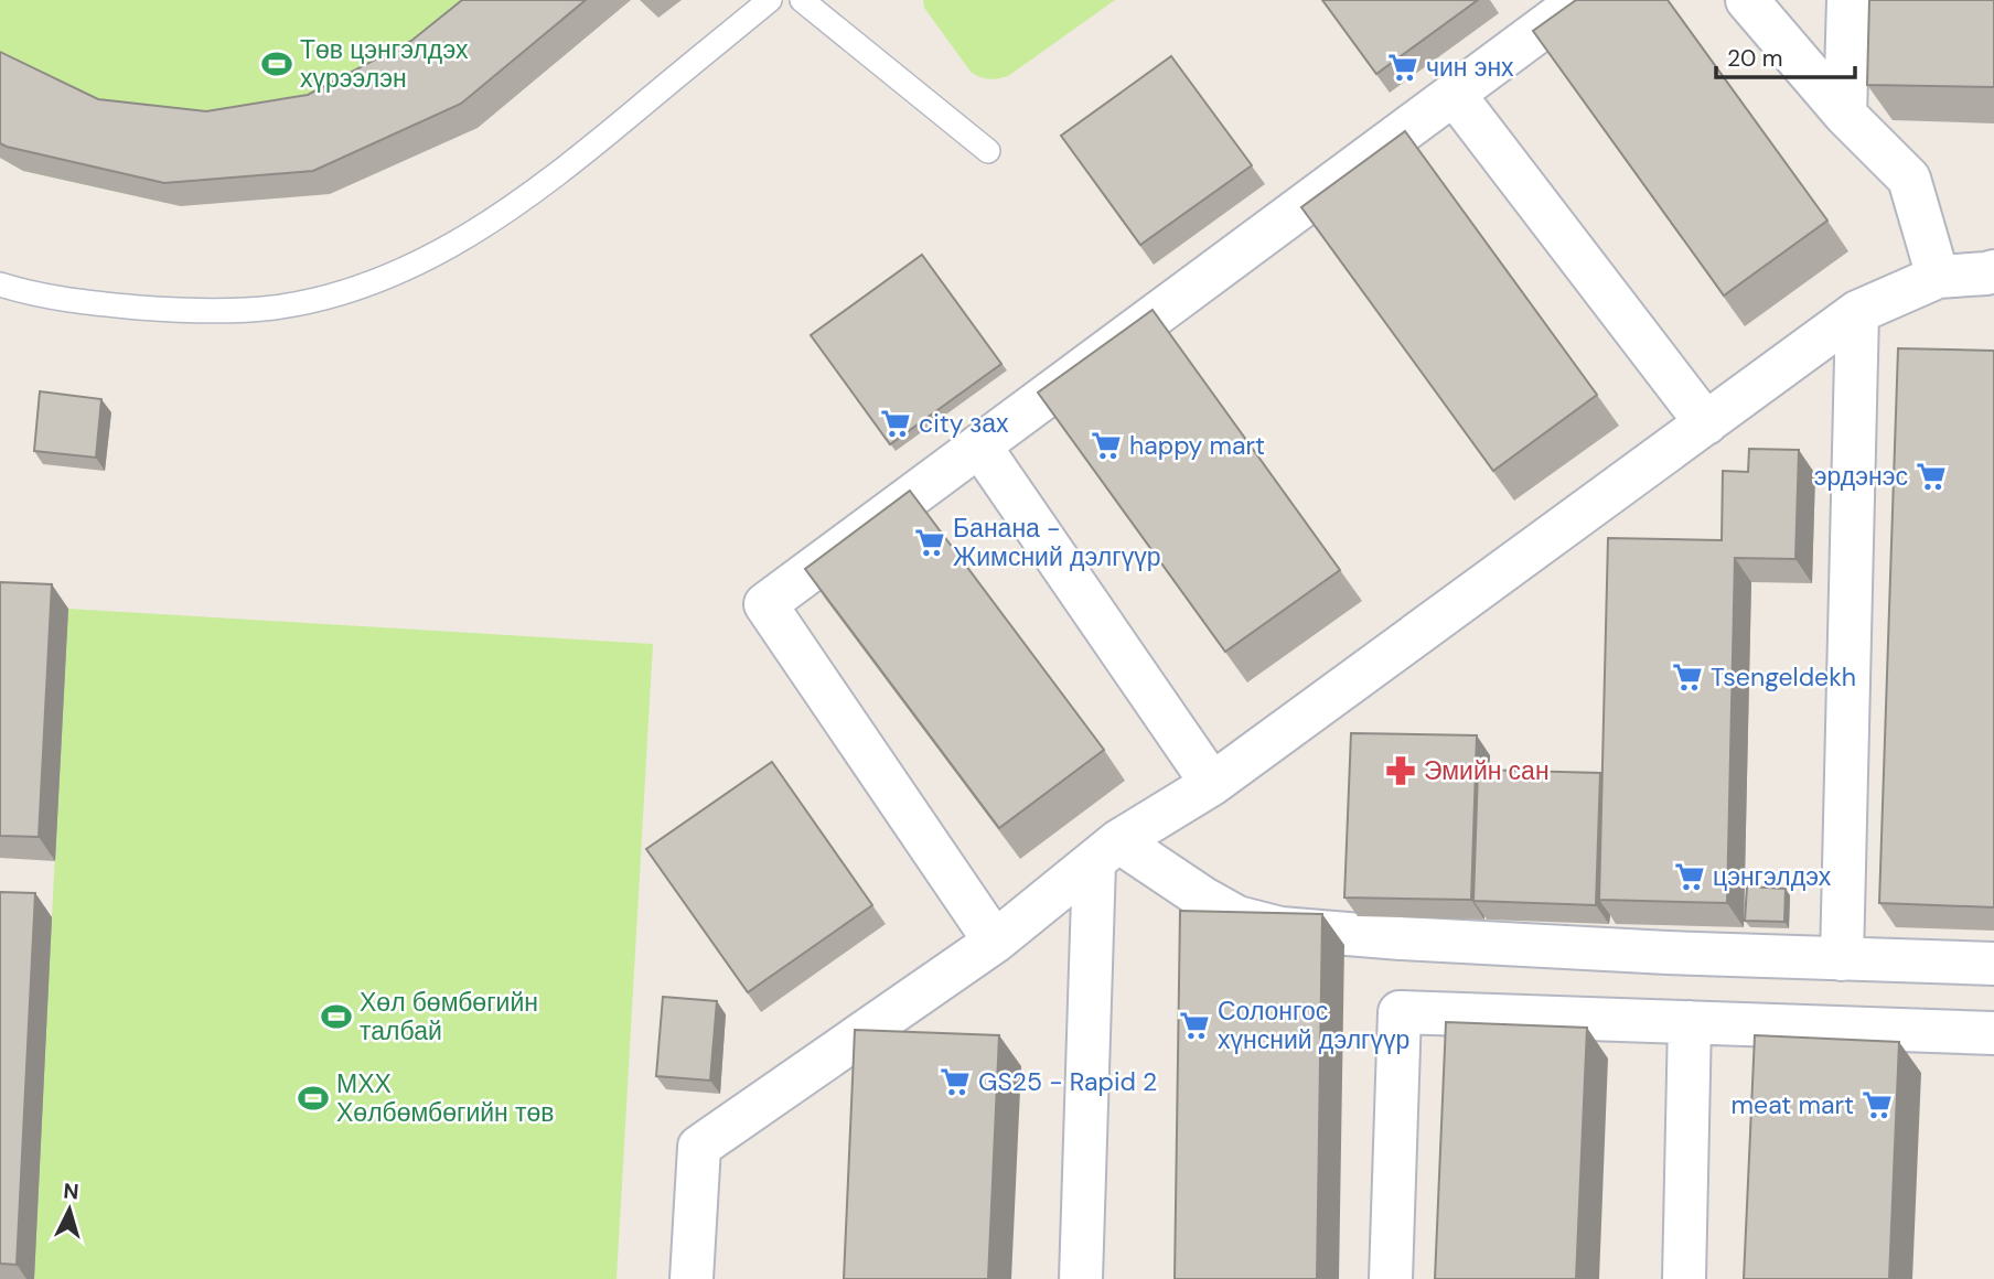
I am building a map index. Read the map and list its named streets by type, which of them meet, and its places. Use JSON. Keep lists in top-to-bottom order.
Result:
{
  "places": {
    "sports": ["Төв цэнгэлдэх хүрээлэн", "Хөл бөмбөгийн талбай", "МХХ Хөлбөмбөгийн төв"],
    "supermarket": [
      "чин энх",
      "city зах",
      "happy mart",
      "эрдэнэс",
      "Банана - Жимсний дэлгүүр",
      "Tsengeldekh",
      "цэнгэлдэх",
      "Солонгос хүнсний дэлгүүр",
      "GS25 - Rapid 2",
      "meat mart"
    ],
    "pharmacy": ["Эмийн сан"]
  },
  "scale_bar": "20 m",
  "north": "top"
}
